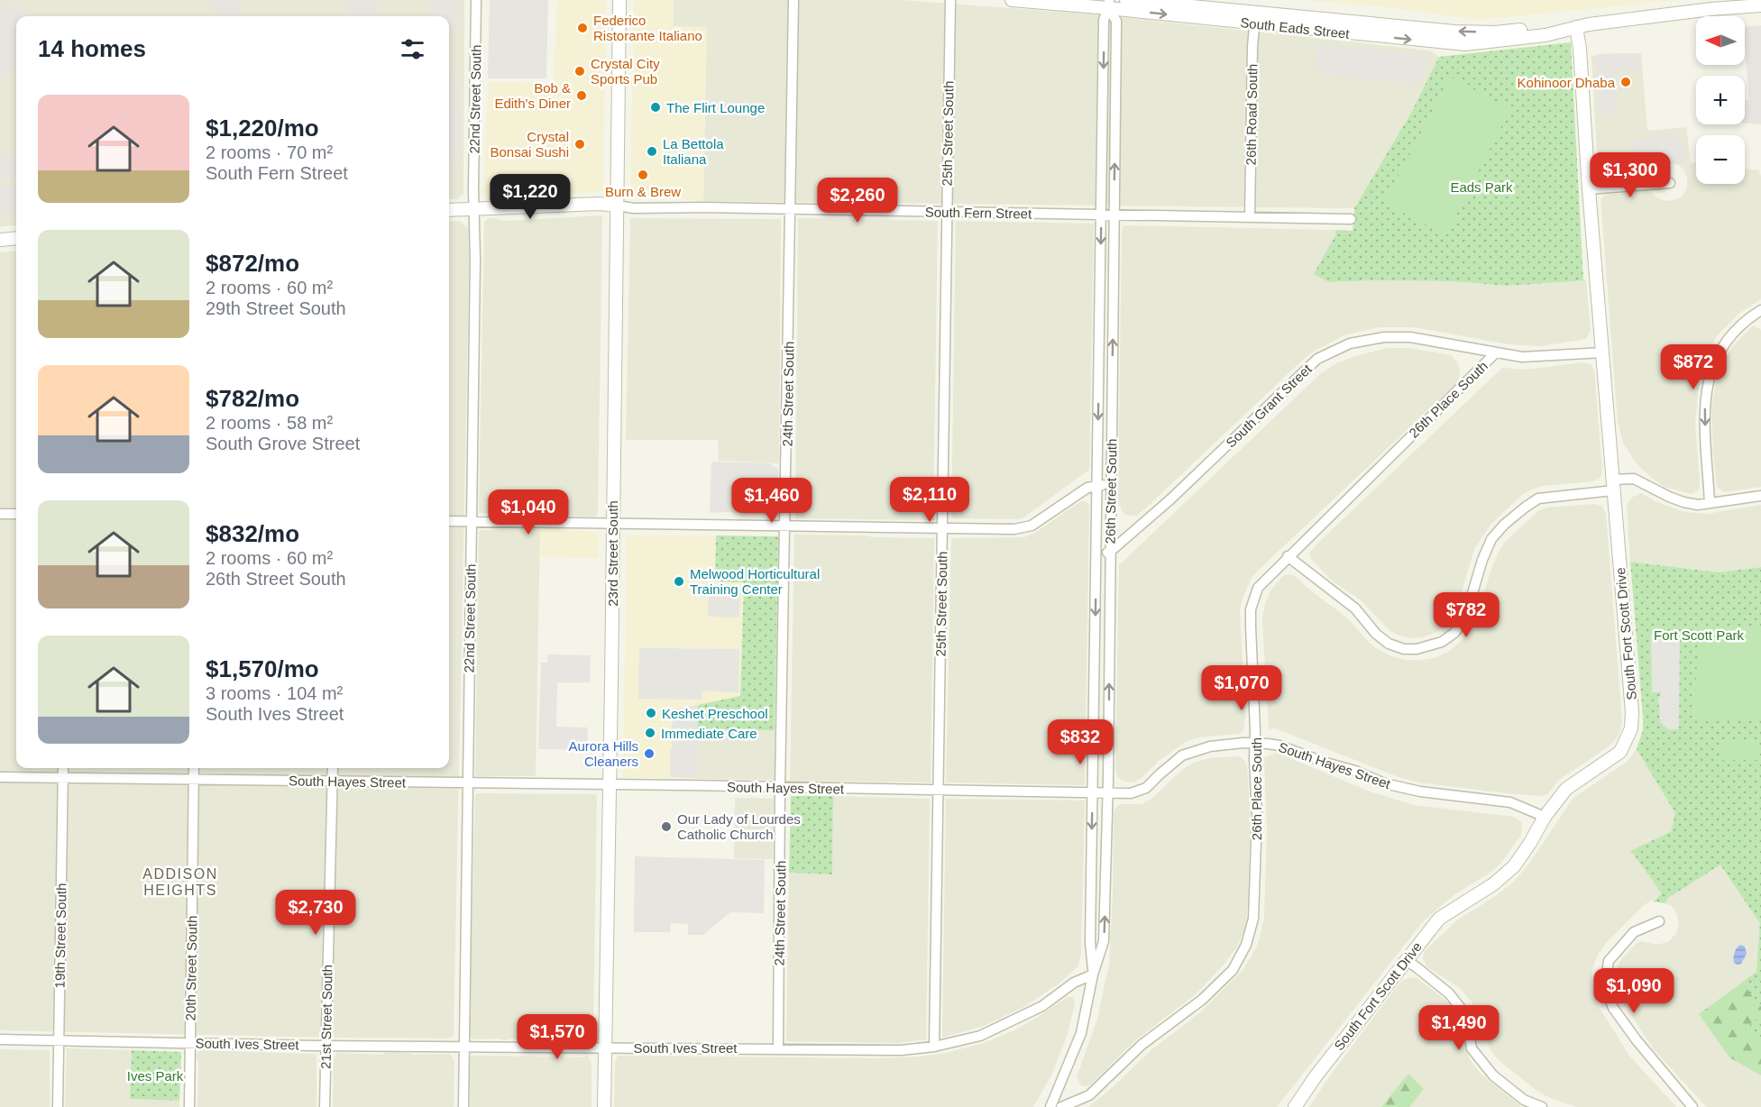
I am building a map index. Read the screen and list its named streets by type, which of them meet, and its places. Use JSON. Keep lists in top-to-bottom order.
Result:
{
  "streets": {
    "street": [
      "South Eads Street",
      "22nd Street South",
      "26th Road South",
      "25th Street South",
      "South Fern Street",
      "24th Street South",
      "26th Place South",
      "South Grant Street",
      "26th Street South",
      "23rd Street South",
      "South Fort Scott Drive",
      "South Hayes Street",
      "19th Street South",
      "20th Street South",
      "21st Street South",
      "South Ives Street"
    ]
  },
  "crossings": [
    ["South Eads Street", "26th Road South"],
    ["South Eads Street", "26th Street South"],
    ["South Eads Street", "South Fort Scott Drive"],
    ["22nd Street South", "South Fern Street"],
    ["22nd Street South", "South Hayes Street"],
    ["22nd Street South", "South Ives Street"],
    ["26th Road South", "South Fern Street"],
    ["25th Street South", "South Fern Street"],
    ["25th Street South", "South Hayes Street"],
    ["25th Street South", "South Ives Street"],
    ["South Fern Street", "24th Street South"],
    ["South Fern Street", "26th Street South"],
    ["South Fern Street", "23rd Street South"],
    ["24th Street South", "South Hayes Street"],
    ["24th Street South", "South Ives Street"],
    ["26th Place South", "South Grant Street"],
    ["26th Place South", "South Hayes Street"],
    ["South Grant Street", "26th Street South"],
    ["South Grant Street", "South Fort Scott Drive"],
    ["26th Street South", "South Hayes Street"],
    ["26th Street South", "South Ives Street"],
    ["23rd Street South", "South Hayes Street"],
    ["23rd Street South", "South Ives Street"],
    ["South Fort Scott Drive", "South Hayes Street"],
    ["South Hayes Street", "19th Street South"],
    ["South Hayes Street", "20th Street South"],
    ["South Hayes Street", "21st Street South"],
    ["19th Street South", "South Ives Street"],
    ["20th Street South", "South Ives Street"],
    ["21st Street South", "South Ives Street"]
  ],
  "districts": ["ADDISON HEIGHTS"],
  "parks": ["Eads Park", "Fort Scott Park", "Ives Park"],
  "places": [
    "Federico Ristorante Italiano",
    "Crystal City Sports Pub",
    "Kohinoor Dhaba",
    "Bob & Edith's Diner",
    "The Flirt Lounge",
    "Crystal Bonsai Sushi",
    "La Bettola Italiana",
    "Burn & Brew",
    "Melwood Horticultural Training Center",
    "Keshet Preschool",
    "Immediate Care",
    "Aurora Hills Cleaners",
    "Our Lady of Lourdes Catholic Church"
  ],
  "north": "left",
  "page": {
    "map_buttons": ["+", "−"],
    "heading": "14 homes",
    "list": [
      {
        "name": "$1,220/mo",
        "note": "2 rooms · 70 m² · South Fern Street"
      },
      {
        "name": "$872/mo",
        "note": "2 rooms · 60 m² · 29th Street South"
      },
      {
        "name": "$782/mo",
        "note": "2 rooms · 58 m² · South Grove Street"
      },
      {
        "name": "$832/mo",
        "note": "2 rooms · 60 m² · 26th Street South"
      },
      {
        "name": "$1,570/mo",
        "note": "3 rooms · 104 m² · South Ives Street"
      }
    ],
    "price": [
      "$1,300",
      "$1,220",
      "$2,260",
      "$872",
      "$2,110",
      "$1,460",
      "$1,040",
      "$782",
      "$1,070",
      "$832",
      "$2,730",
      "$1,090",
      "$1,490",
      "$1,570"
    ]
  }
}
